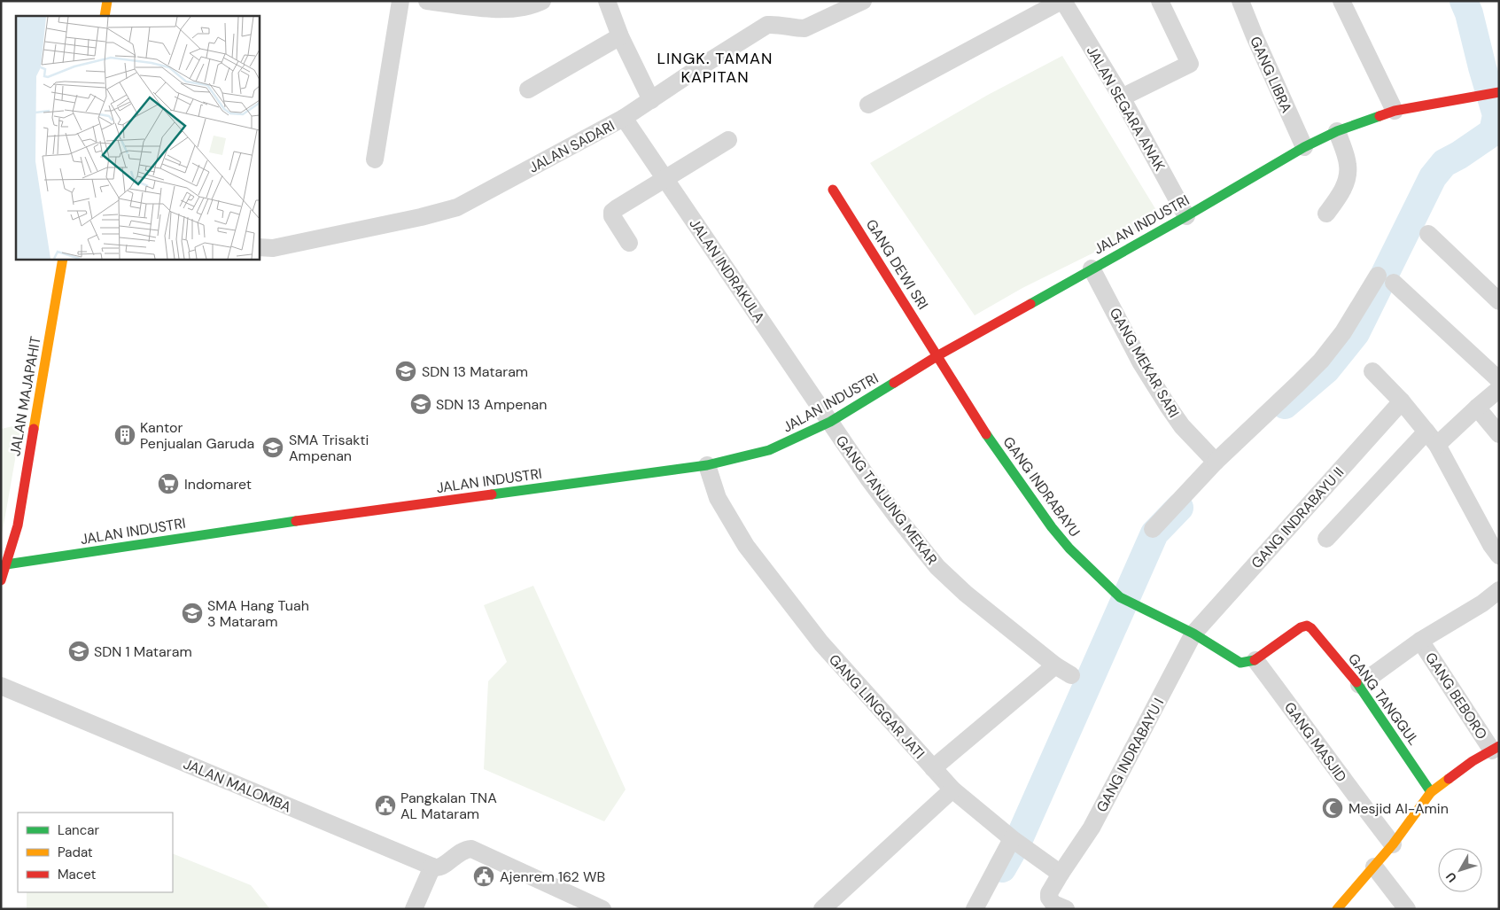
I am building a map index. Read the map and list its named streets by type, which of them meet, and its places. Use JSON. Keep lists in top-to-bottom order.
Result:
{
  "streets": {
    "main road": [
      "JALAN INDUSTRI",
      "GANG DEWI SRI",
      "JALAN MAJAPAHIT",
      "GANG INDRABAYU",
      "GANG TANGGUL"
    ],
    "street": [
      "GANG LIBRA",
      "JALAN SEGARA ANAK",
      "JALAN SADARI",
      "JALAN INDRAKULA",
      "GANG MEKAR SARI",
      "GANG TANJUNG MEKAR",
      "GANG INDRABAYU II",
      "GANG BEBORO",
      "GANG LINGGAR JATI",
      "GANG MASJID",
      "GANG INDRABAYU I",
      "JALAN MALOMBA"
    ]
  },
  "crossings": [
    ["GANG LIBRA", "JALAN INDUSTRI"],
    ["JALAN SEGARA ANAK", "JALAN INDUSTRI"],
    ["JALAN SADARI", "JALAN INDRAKULA"],
    ["JALAN INDUSTRI", "GANG DEWI SRI"],
    ["JALAN INDUSTRI", "JALAN INDRAKULA"],
    ["JALAN INDUSTRI", "GANG MEKAR SARI"],
    ["JALAN INDUSTRI", "JALAN MAJAPAHIT"],
    ["JALAN INDUSTRI", "GANG INDRABAYU"],
    ["JALAN INDUSTRI", "GANG TANJUNG MEKAR"],
    ["JALAN INDUSTRI", "GANG LINGGAR JATI"],
    ["GANG DEWI SRI", "GANG INDRABAYU"],
    ["JALAN INDRAKULA", "GANG TANJUNG MEKAR"],
    ["GANG INDRABAYU", "GANG INDRABAYU II"],
    ["GANG INDRABAYU", "GANG TANGGUL"],
    ["GANG INDRABAYU", "GANG MASJID"],
    ["GANG INDRABAYU", "GANG INDRABAYU I"],
    ["GANG INDRABAYU II", "GANG INDRABAYU I"],
    ["GANG TANGGUL", "GANG MASJID"],
    ["GANG LINGGAR JATI", "GANG INDRABAYU I"]
  ],
  "districts": ["LINGK. TAMAN KAPITAN"],
  "places": {
    "school or university": [
      "SDN 13 Mataram",
      "SDN 13 Ampenan",
      "SMA Trisakti Ampenan",
      "SMA Hang Tuah 3 Mataram",
      "SDN 1 Mataram"
    ],
    "building": ["Kantor Penjualan Garuda"],
    "supermarket": ["Indomaret"],
    "public building": ["Pangkalan TNA AL Mataram", "Ajenrem 162 WB"],
    "mosque": ["Mesjid Al-Amin"]
  },
  "legend": ["Lancar", "Padat", "Macet"],
  "north": "bottom left"
}
